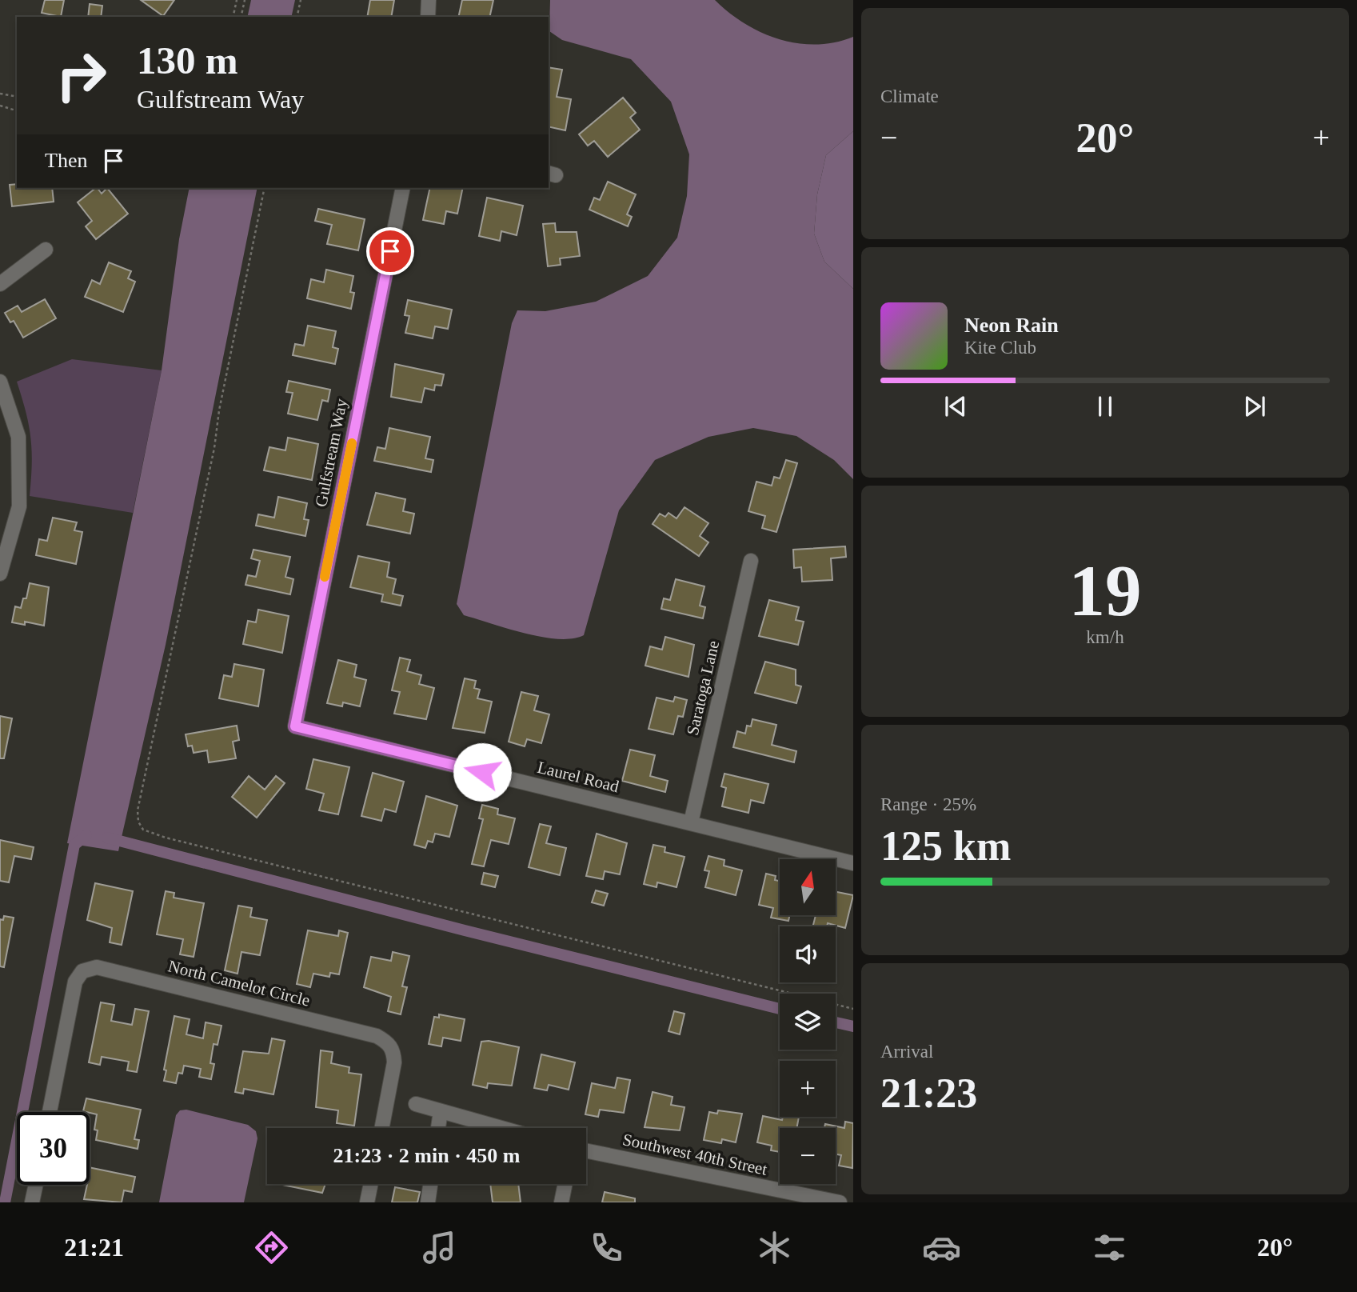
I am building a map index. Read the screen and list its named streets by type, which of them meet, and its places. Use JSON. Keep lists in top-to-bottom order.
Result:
{
  "streets": {
    "street": [
      "Gulfstream Way",
      "Saratoga Lane",
      "Laurel Road",
      "North Camelot Circle",
      "Southwest 40th Street"
    ]
  },
  "crossings": [
    ["Gulfstream Way", "Laurel Road"],
    ["Saratoga Lane", "Laurel Road"]
  ],
  "north": "top",
  "page": {
    "tile": [
      "Climate",
      ["19", "km/h"],
      ["Range · 25%", "125 km"],
      ["Arrival", "21:23"]
    ],
    "turn": ["130 m", "Gulfstream Way"],
    "heat": ["−", "20°", "+"],
    "then": "Then",
    "song": ["Neon Rain", "Kite Club"],
    "map_buttons": ["+", "−"],
    "limit": "30",
    "trip": "21:23 · 2 min · 450 m",
    "tabs": ["21:21", "20°"]
  }
}
